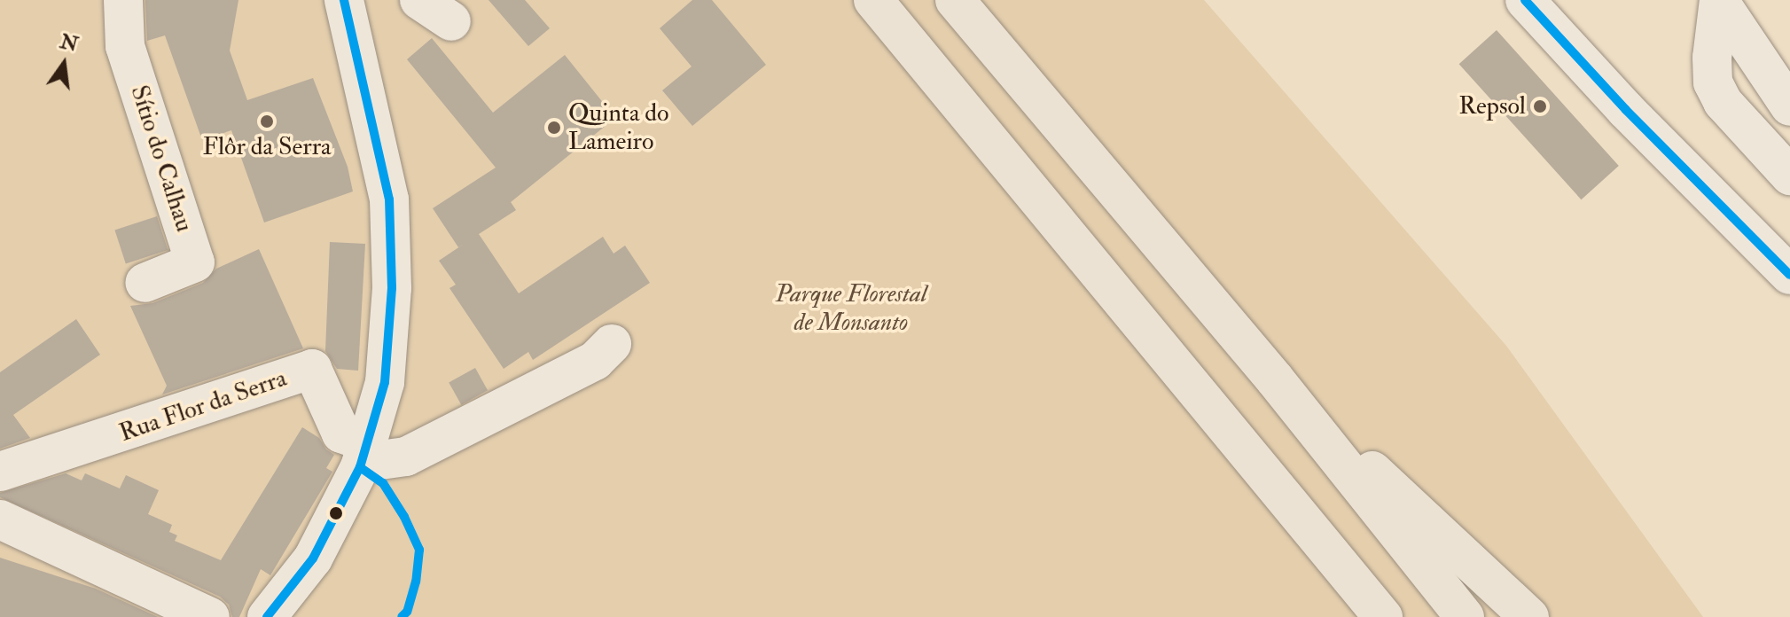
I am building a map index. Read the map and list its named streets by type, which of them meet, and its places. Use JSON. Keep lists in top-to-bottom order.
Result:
{
  "streets": {
    "street": ["Sítio do Calhau", "Rua Flor da Serra"]
  },
  "parks": ["Parque Florestal de Monsanto"],
  "places": ["Repsol", "Flôr da Serra", "Quinta do Lameiro"],
  "north": "top"
}
